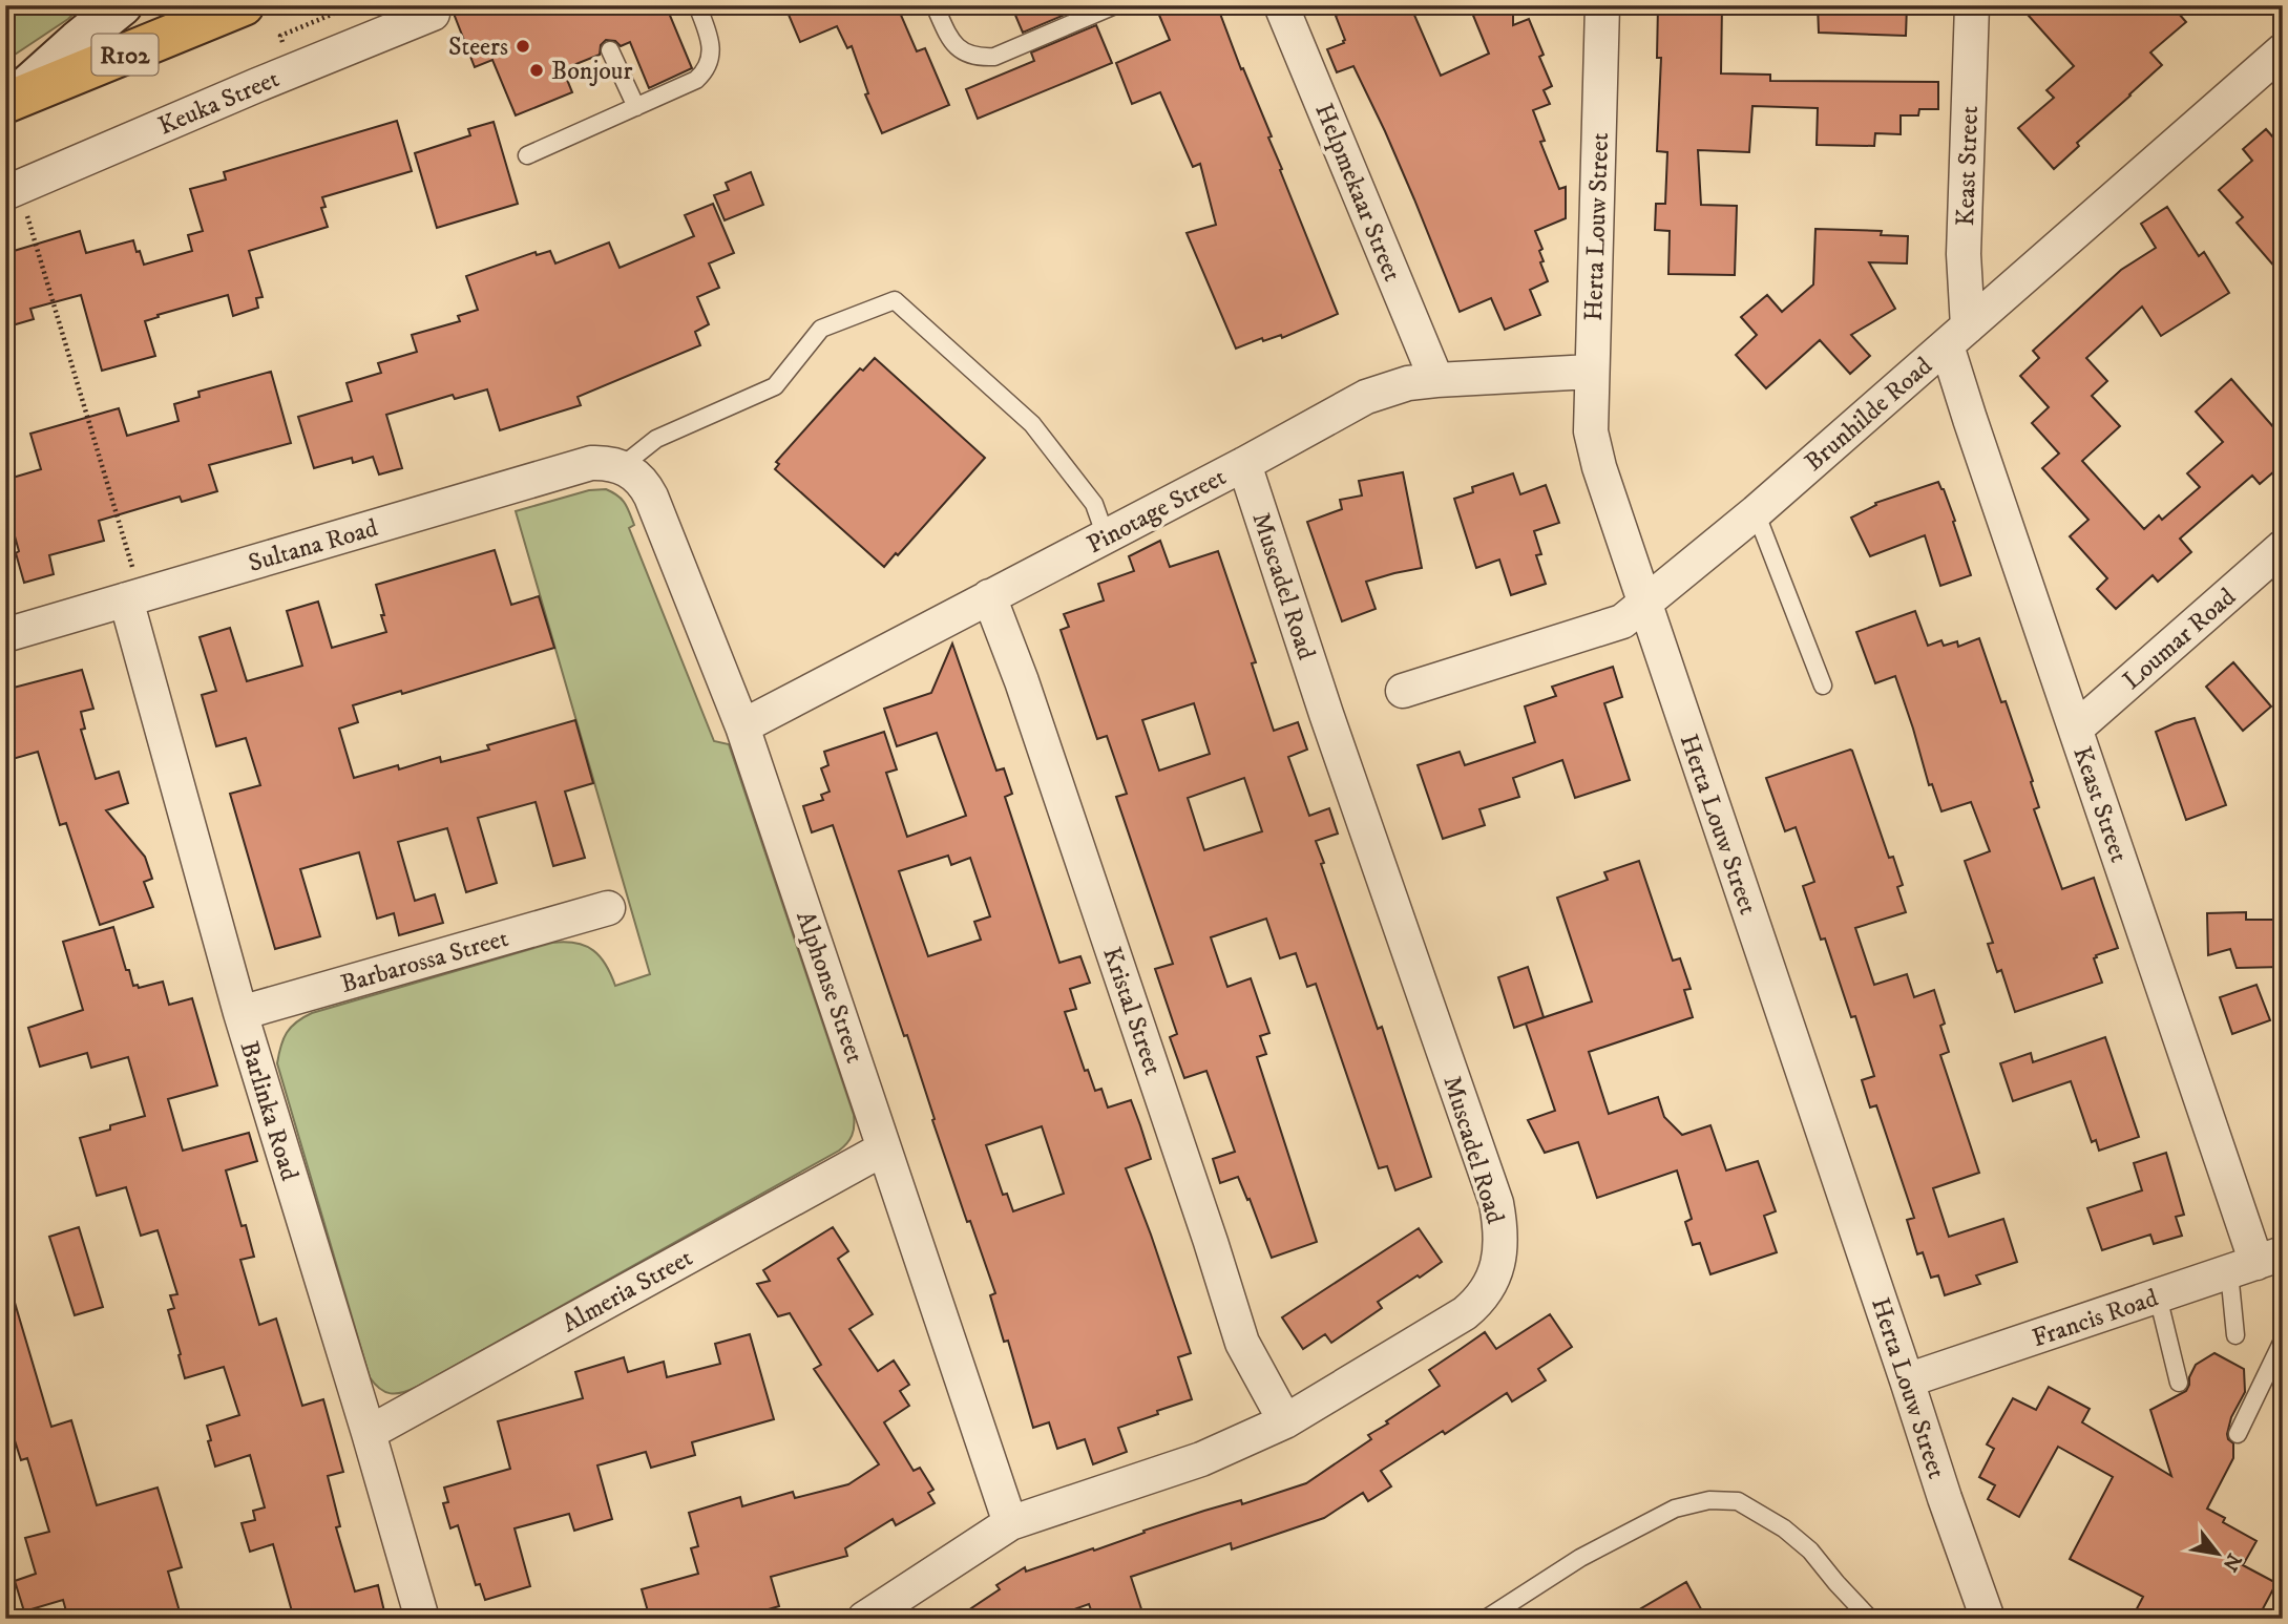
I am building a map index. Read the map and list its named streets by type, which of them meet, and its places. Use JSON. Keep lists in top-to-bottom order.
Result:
{
  "streets": {
    "main road": ["R102"],
    "street": [
      "Keuka Street",
      "Keast Street",
      "Helpmekaar Street",
      "Herta Louw Street",
      "Brunhilde Road",
      "Pinotage Street",
      "Sultana Road",
      "Muscadel Road",
      "Loumar Road",
      "Barbarossa Street",
      "Alphonse Street",
      "Kristal Street",
      "Barlinka Road",
      "Almeria Street",
      "Francis Road"
    ]
  },
  "crossings": [
    ["Keast Street", "Brunhilde Road"],
    ["Keast Street", "Loumar Road"],
    ["Keast Street", "Francis Road"],
    ["Helpmekaar Street", "Pinotage Street"],
    ["Herta Louw Street", "Brunhilde Road"],
    ["Herta Louw Street", "Pinotage Street"],
    ["Herta Louw Street", "Francis Road"],
    ["Pinotage Street", "Muscadel Road"],
    ["Pinotage Street", "Alphonse Street"],
    ["Pinotage Street", "Kristal Street"],
    ["Sultana Road", "Alphonse Street"],
    ["Sultana Road", "Barlinka Road"],
    ["Muscadel Road", "Alphonse Street"],
    ["Muscadel Road", "Kristal Street"],
    ["Barbarossa Street", "Barlinka Road"],
    ["Alphonse Street", "Almeria Street"],
    ["Barlinka Road", "Almeria Street"]
  ],
  "places": ["Steers", "Bonjour"],
  "north": "bottom right"
}
